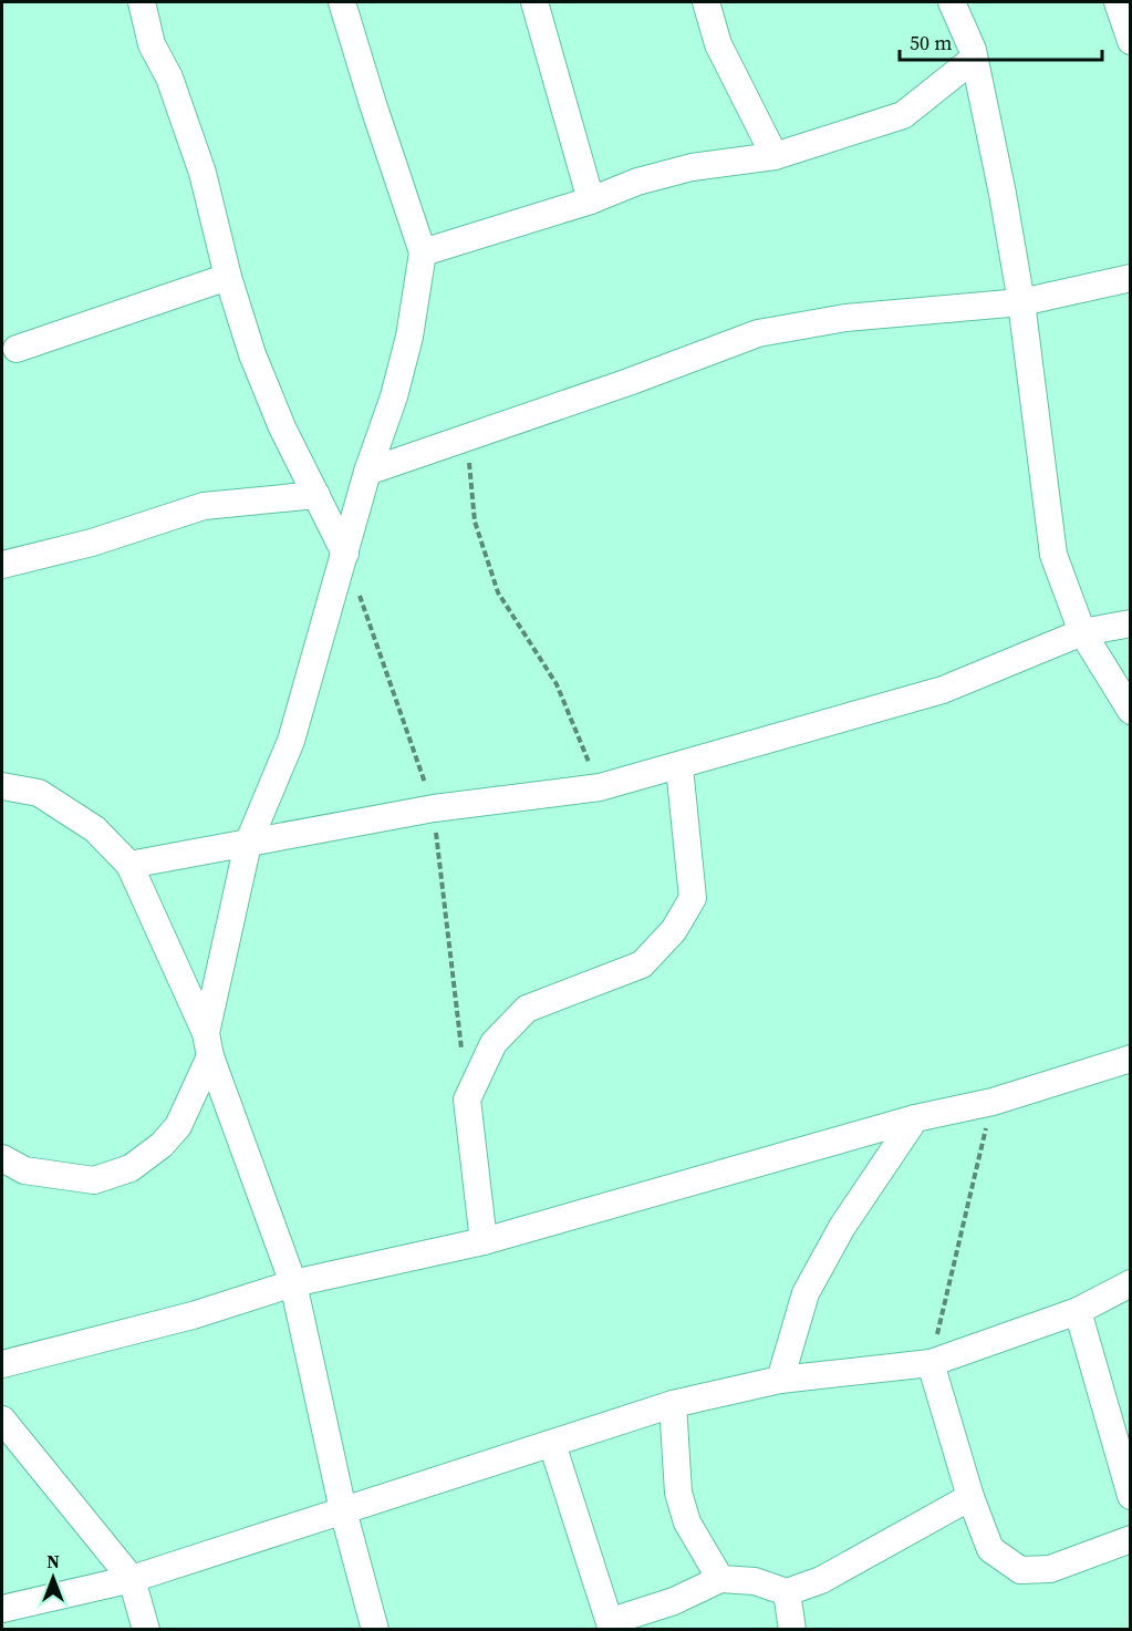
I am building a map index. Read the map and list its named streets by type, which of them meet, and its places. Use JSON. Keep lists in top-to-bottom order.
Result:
{
  "scale_bar": "50 m",
  "north": "top"
}
